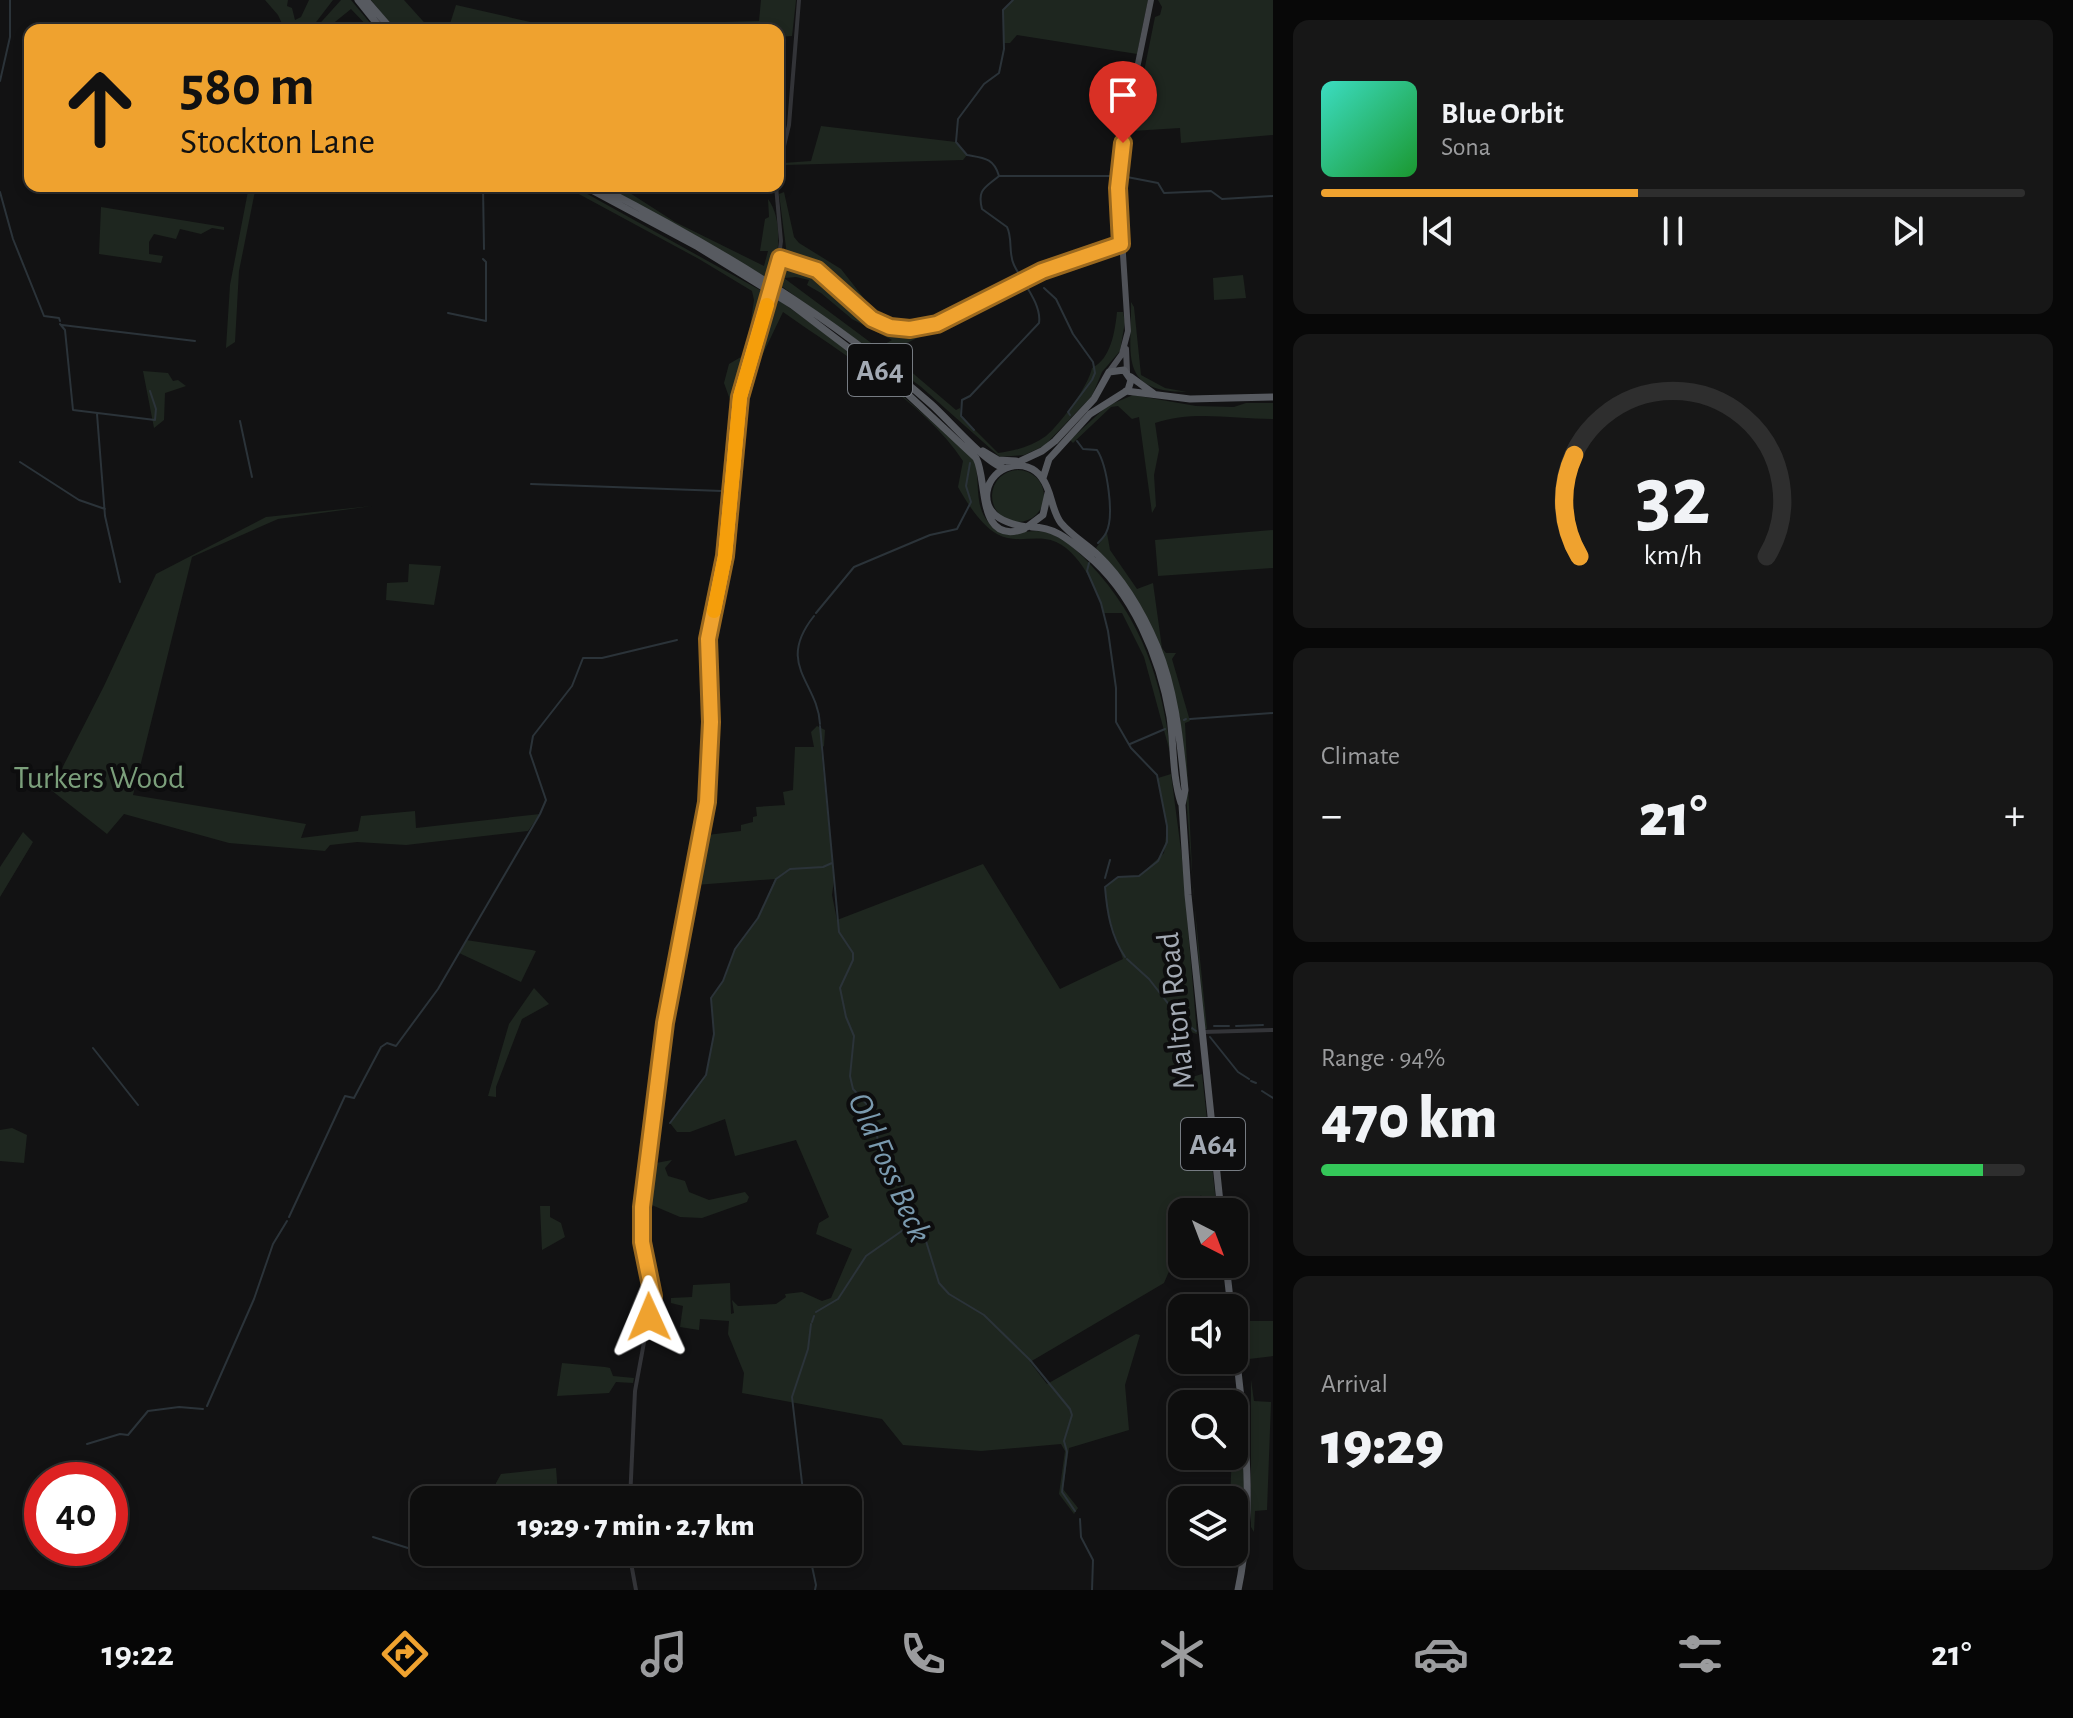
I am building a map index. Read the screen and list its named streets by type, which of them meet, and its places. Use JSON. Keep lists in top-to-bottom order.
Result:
{
  "streets": {
    "highway": ["A64", "Malton Road"]
  },
  "crossings": [
    ["A64", "Malton Road"]
  ],
  "water": ["Old Foss Beck"],
  "parks": ["Turkers Wood"],
  "north": "bottom right",
  "page": {
    "turn": ["580 m", "Stockton Lane"],
    "song": ["Blue Orbit", "Sona"],
    "tile": [
      "Climate",
      ["Range · 94%", "470 km"],
      ["Arrival", "19:29"]
    ],
    "heat": ["−", "21°", "+"],
    "limit": "40",
    "trip": "19:29 · 7 min · 2.7 km",
    "tabs": ["19:22", "21°"],
    "gauge": ["32", "km/h"]
  }
}
